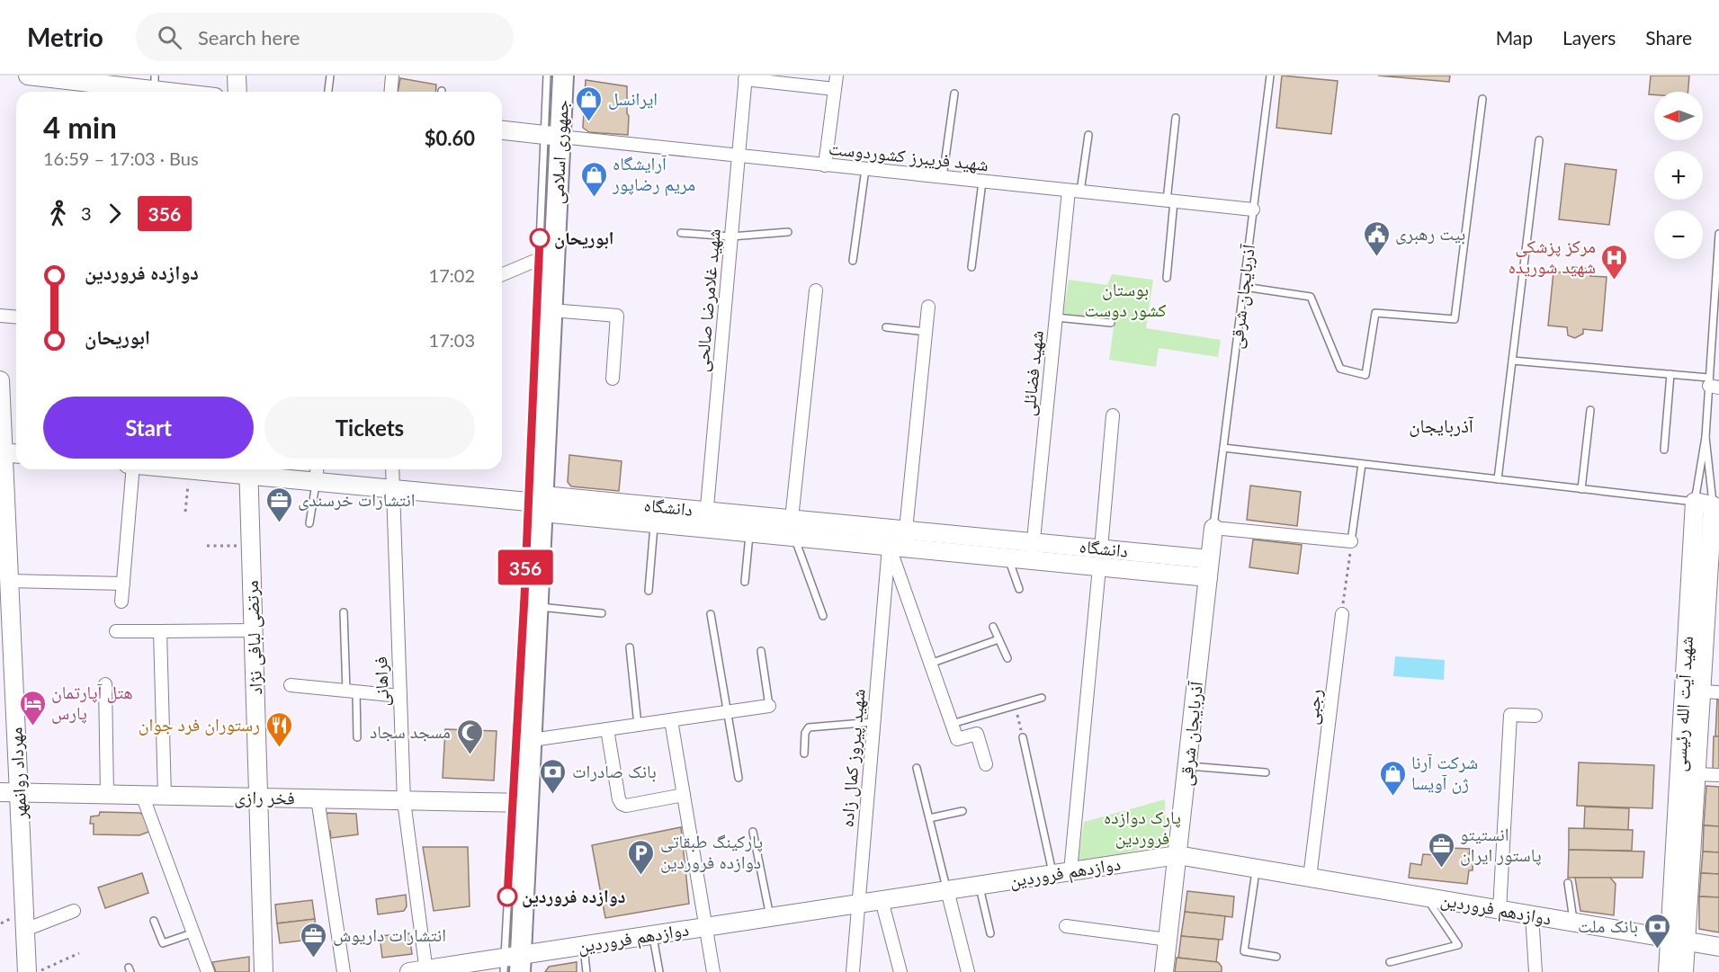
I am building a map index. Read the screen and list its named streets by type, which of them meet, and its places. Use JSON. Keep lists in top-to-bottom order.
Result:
{
  "streets": {
    "main road": [
      "جمهوری اسلامی",
      "آذربایجان شرقی",
      "دانشگاه",
      "مرتضی لبافی نژاد",
      "شهید آیت الله رئیسی",
      "مهرداد روانمهر",
      "فخر رازی",
      "دوازدهم فروردین"
    ],
    "street": [
      "شهید فریبرز کشوردوست",
      "شهید غلامرضا صالحی",
      "شهید فضائلی",
      "فراهانی",
      "رجبی",
      "شهید پیروز کمال زاده"
    ]
  },
  "crossings": [
    ["جمهوری اسلامی", "شهید فریبرز کشوردوست"],
    ["جمهوری اسلامی", "دانشگاه"],
    ["جمهوری اسلامی", "فخر رازی"],
    ["جمهوری اسلامی", "دوازدهم فروردین"],
    ["شهید فریبرز کشوردوست", "آذربایجان شرقی"],
    ["شهید فریبرز کشوردوست", "شهید غلامرضا صالحی"],
    ["شهید فریبرز کشوردوست", "شهید فضائلی"],
    ["آذربایجان شرقی", "دانشگاه"],
    ["آذربایجان شرقی", "دوازدهم فروردین"],
    ["شهید غلامرضا صالحی", "دانشگاه"],
    ["شهید فضائلی", "دانشگاه"],
    ["دانشگاه", "مرتضی لبافی نژاد"],
    ["دانشگاه", "فراهانی"],
    ["دانشگاه", "شهید پیروز کمال زاده"],
    ["مرتضی لبافی نژاد", "فخر رازی"],
    ["فراهانی", "فخر رازی"],
    ["فراهانی", "دوازدهم فروردین"],
    ["شهید آیت الله رئیسی", "دوازدهم فروردین"],
    ["رجبی", "دوازدهم فروردین"],
    ["شهید پیروز کمال زاده", "دوازدهم فروردین"],
    ["مهرداد روانمهر", "فخر رازی"]
  ],
  "districts": ["آذربایجان"],
  "parks": ["بوستان کشور دوست", "پارک دوازده فروردین"],
  "places": {
    "shop": ["ایرانسل", "آرایشگاه مریم رضاپور", "شرکت آرنا ژن آویسا"],
    "other": ["ابوریحان", "دوازده فروردین"],
    "public building": ["بیت رهبری"],
    "hospital": ["مرکز پزشکی شهید شوریده"],
    "office": ["انتشارات خرسندی", "انستیتو پاستور ایران", "انتشارات داریوش"],
    "hotel": ["هتل آپارتمان پارس"],
    "restaurant": ["رستوران فرد جوان"],
    "mosque": ["مسجد سجاد"],
    "bank": ["بانک صادرات", "بانک ملت"],
    "parking": ["پارکینگ طبقاتی دوازده فروردین"]
  },
  "lines": ["bus line 356"],
  "north": "left",
  "page": {
    "header": "Metrio",
    "search": "Search here",
    "nav": ["Map", "Layers", "Share"],
    "on_map": "356",
    "map_buttons": ["+", "−"],
    "heading": ["4 min", "16:59 – 17:03 · Bus", "$0.60"],
    "legs": ["3", "356"],
    "list": [
      {
        "name": "دوازده فروردین",
        "value": "17:02"
      },
      {
        "name": "ابوریحان",
        "value": "17:03"
      }
    ],
    "buttons": ["Start", "Tickets"]
  }
}
